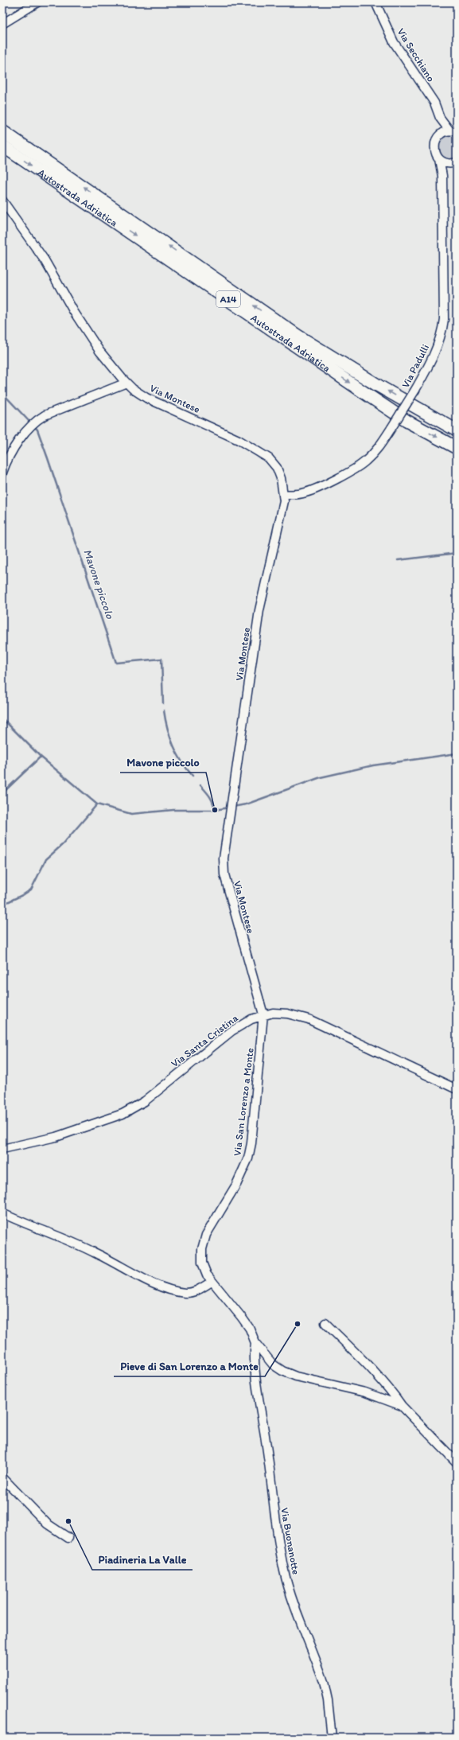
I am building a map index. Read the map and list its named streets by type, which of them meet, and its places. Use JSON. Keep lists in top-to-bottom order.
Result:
{
  "streets": {
    "highway": ["Autostrada Adriatica", "A14"],
    "street": [
      "Via Secchiano",
      "Via Padulli",
      "Via Montese",
      "Via Santa Cristina",
      "Via San Lorenzo a Monte",
      "Via Buonanotte"
    ]
  },
  "crossings": [
    ["Via Secchiano", "Via Padulli"],
    ["Via Padulli", "Via Montese"],
    ["Via Montese", "Via Santa Cristina"],
    ["Via Montese", "Via San Lorenzo a Monte"],
    ["Via Santa Cristina", "Via San Lorenzo a Monte"],
    ["Via San Lorenzo a Monte", "Via Buonanotte"]
  ],
  "water": ["Mavone piccolo"],
  "places": ["Mavone piccolo", "Pieve di San Lorenzo a Monte", "Piadineria La Valle"]
}
